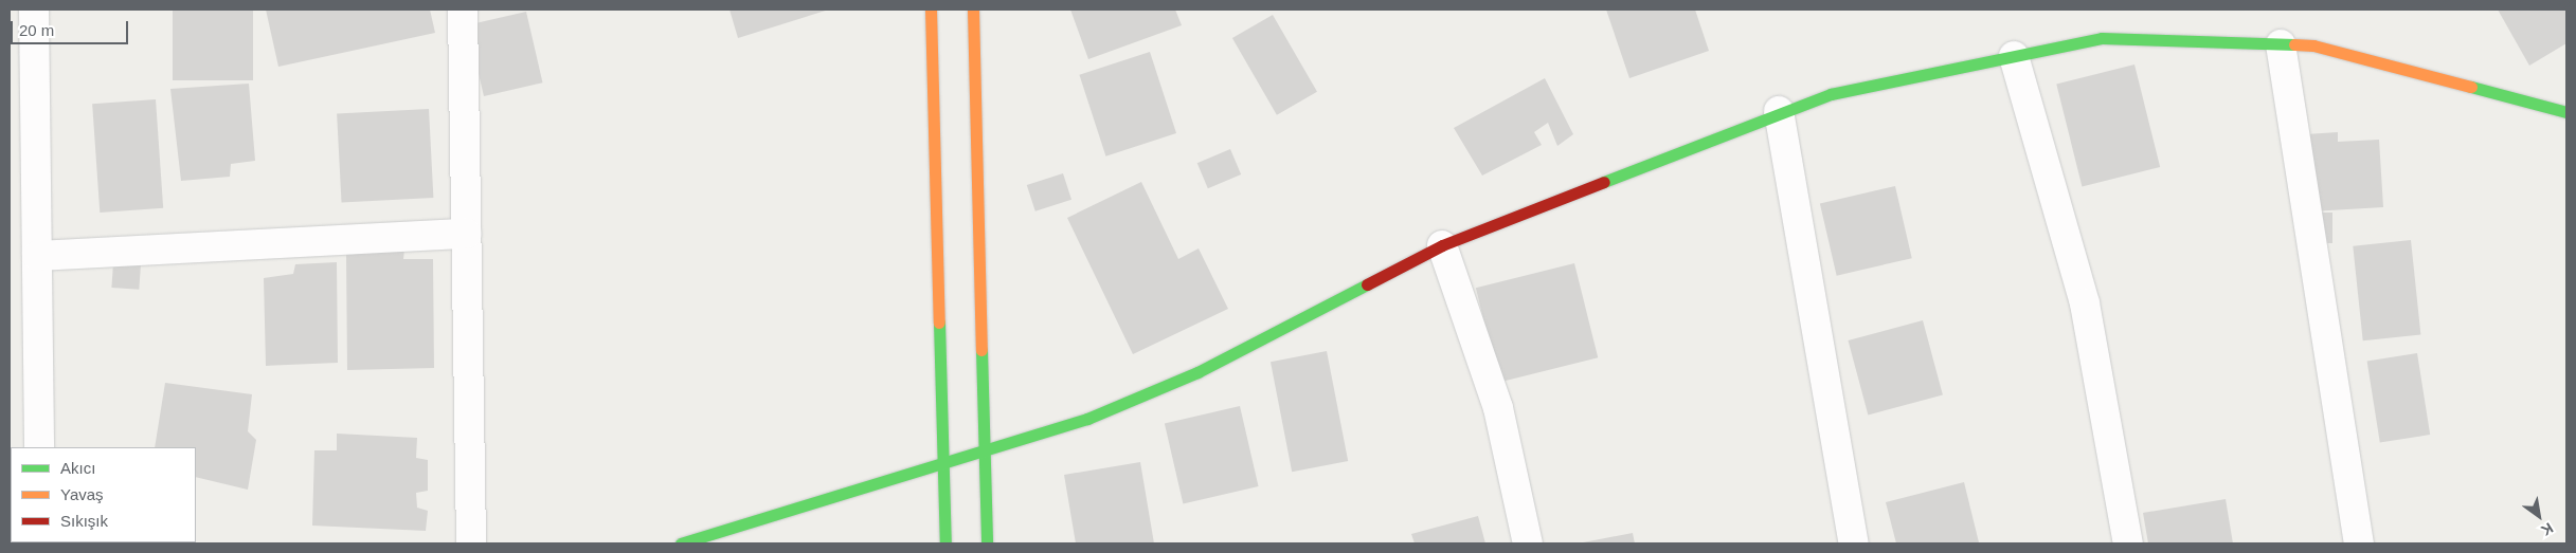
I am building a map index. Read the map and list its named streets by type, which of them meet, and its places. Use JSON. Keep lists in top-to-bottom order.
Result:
{
  "legend": ["Akıcı", "Yavaş", "Sıkışık"],
  "scale_bar": "20 m",
  "north": "bottom right"
}
